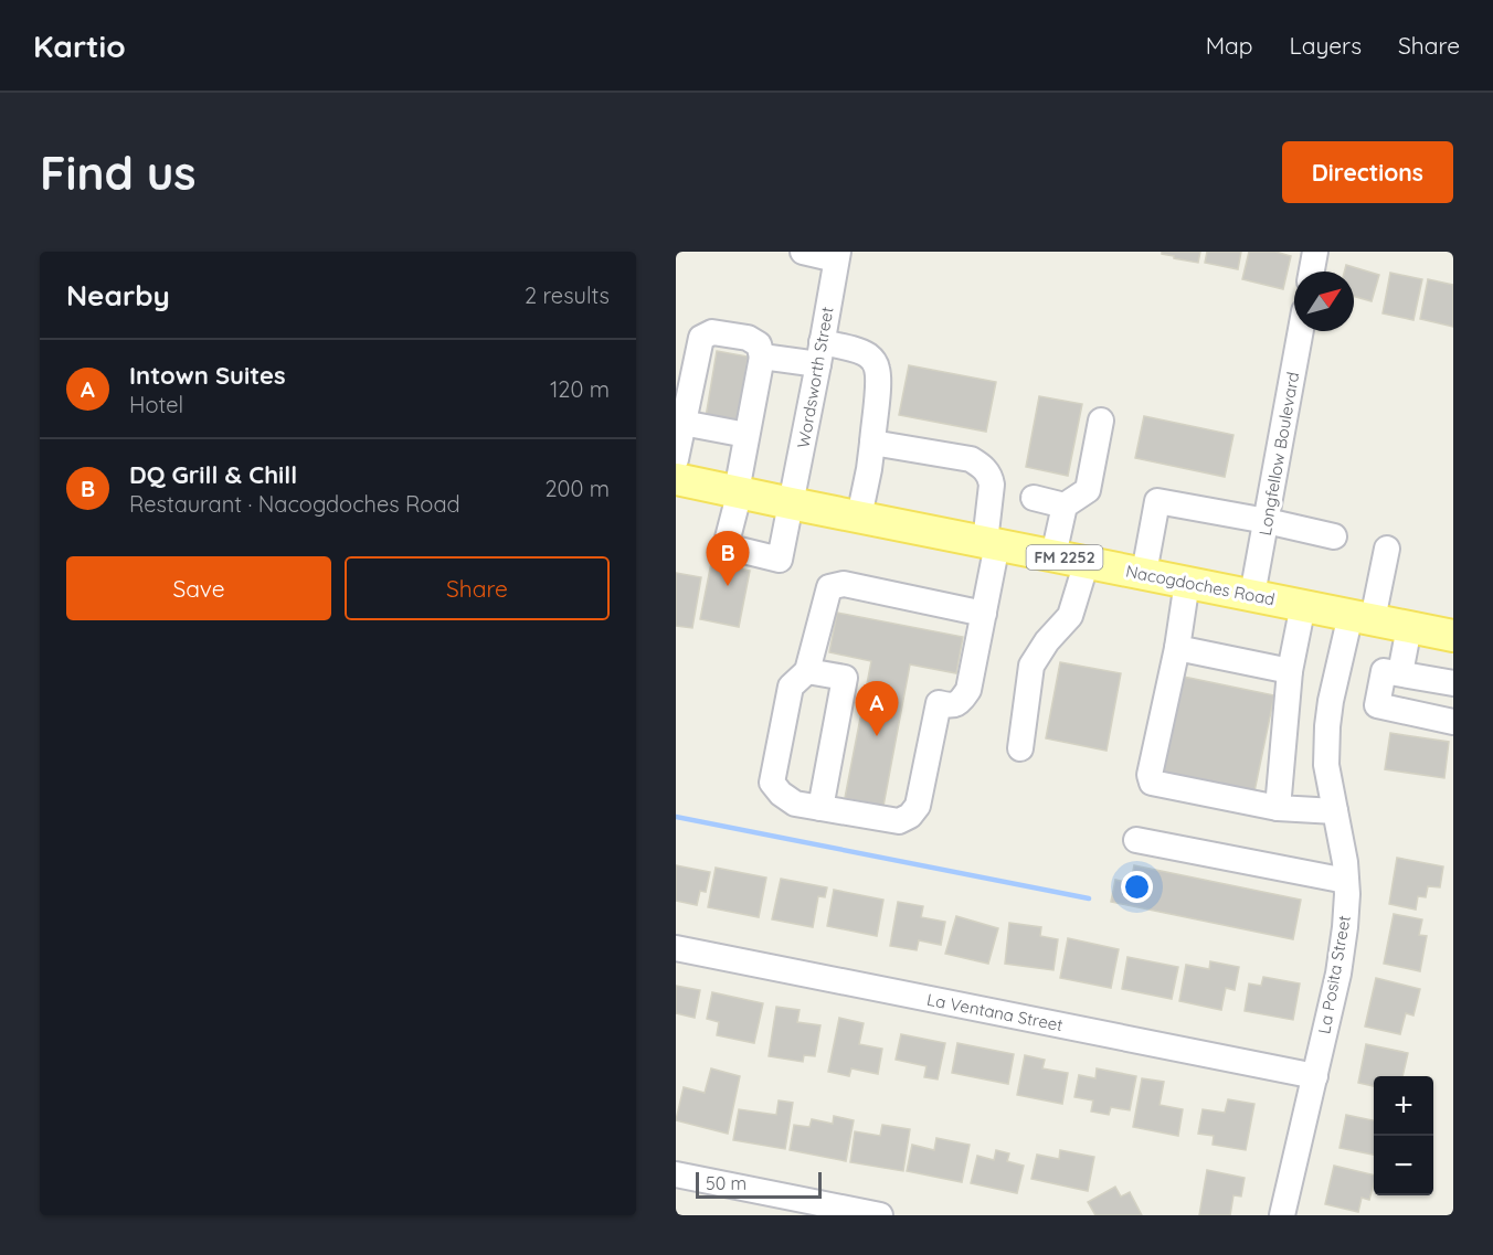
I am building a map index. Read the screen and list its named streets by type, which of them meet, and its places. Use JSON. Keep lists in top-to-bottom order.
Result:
{
  "streets": {
    "main road": ["FM 2252", "Nacogdoches Road"],
    "street": [
      "Wordsworth Street",
      "Longfellow Boulevard",
      "La Posita Street",
      "La Ventana Street"
    ]
  },
  "crossings": [
    ["Wordsworth Street", "Nacogdoches Road"],
    ["Longfellow Boulevard", "Nacogdoches Road"],
    ["Nacogdoches Road", "La Posita Street"],
    ["La Posita Street", "La Ventana Street"]
  ],
  "scale_bar": "50 m",
  "north": "top right",
  "page": {
    "header": "Kartio",
    "nav": ["Map", "Layers", "Share"],
    "buttons": [
      "Directions",
      ["Save", "Share"]
    ],
    "title": "Find us",
    "heading": ["Nearby", "2 results"],
    "list": [
      {
        "mark": "A",
        "name": "Intown Suites",
        "note": "Hotel",
        "value": "120 m"
      },
      {
        "mark": "B",
        "name": "DQ Grill & Chill",
        "note": "Restaurant · Nacogdoches Road",
        "value": "200 m"
      }
    ],
    "pins": ["B", "A"],
    "map_buttons": ["+", "−"],
    "scale": "50 m"
  }
}
